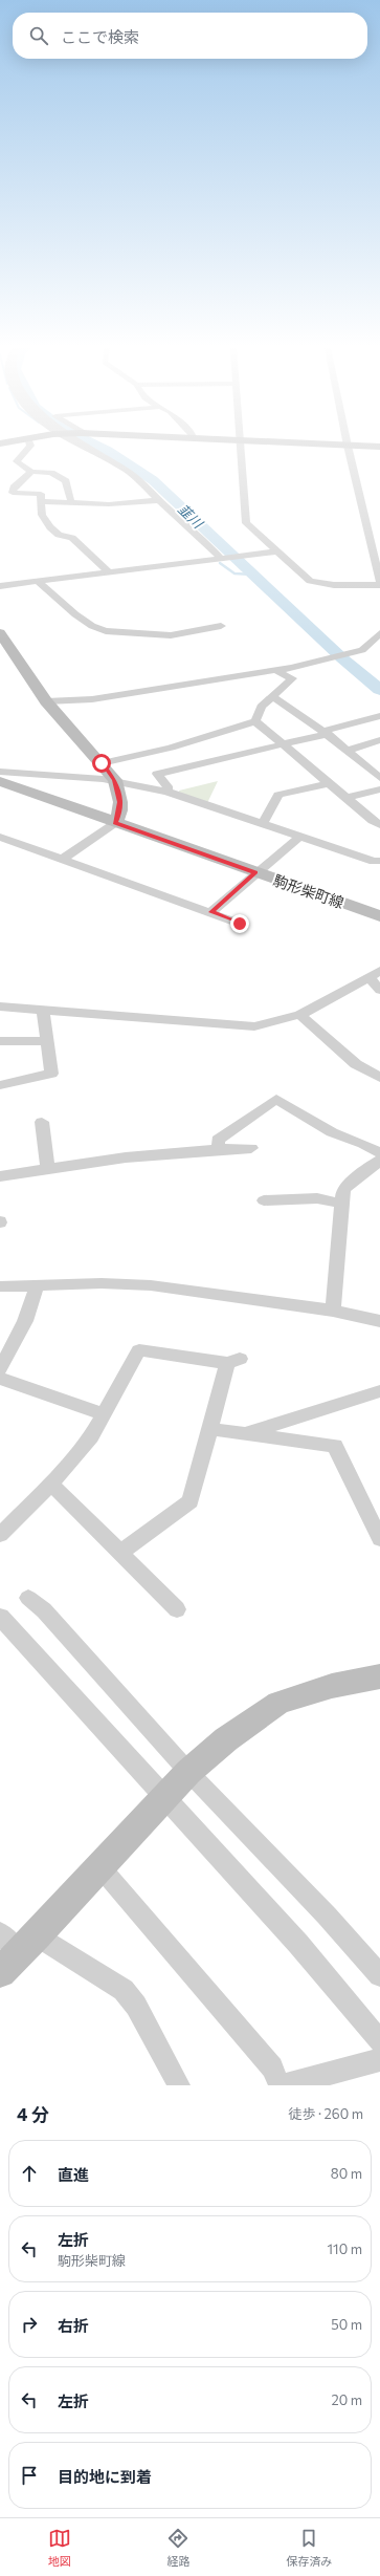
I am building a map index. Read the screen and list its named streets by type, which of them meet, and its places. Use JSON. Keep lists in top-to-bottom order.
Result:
{
  "streets": {
    "street": ["駒形柴町線"]
  },
  "water": ["韮川"],
  "page": {
    "search": "ここで検索",
    "heading": ["4 分", "徒歩 · 260 m"],
    "list": [
      ["直進", "80 m"],
      ["左折", "駒形柴町線", "110 m"],
      ["右折", "50 m"],
      ["左折", "20 m"],
      "目的地に到着"
    ],
    "nav": ["地図", "経路", "保存済み"]
  }
}
